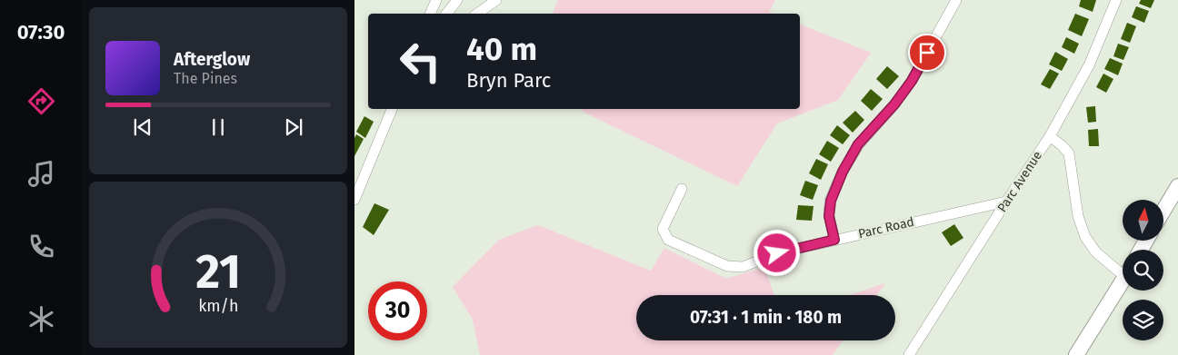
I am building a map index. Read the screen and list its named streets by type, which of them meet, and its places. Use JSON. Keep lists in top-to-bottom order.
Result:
{
  "streets": {
    "street": ["Parc Avenue", "Parc Road"]
  },
  "crossings": [
    ["Parc Avenue", "Parc Road"]
  ],
  "north": "top",
  "page": {
    "tabs": "07:30",
    "turn": ["40 m", "Bryn Parc"],
    "song": ["Afterglow", "The Pines"],
    "limit": "30",
    "trip": "07:31 · 1 min · 180 m",
    "gauge": ["21", "km/h"]
  }
}
